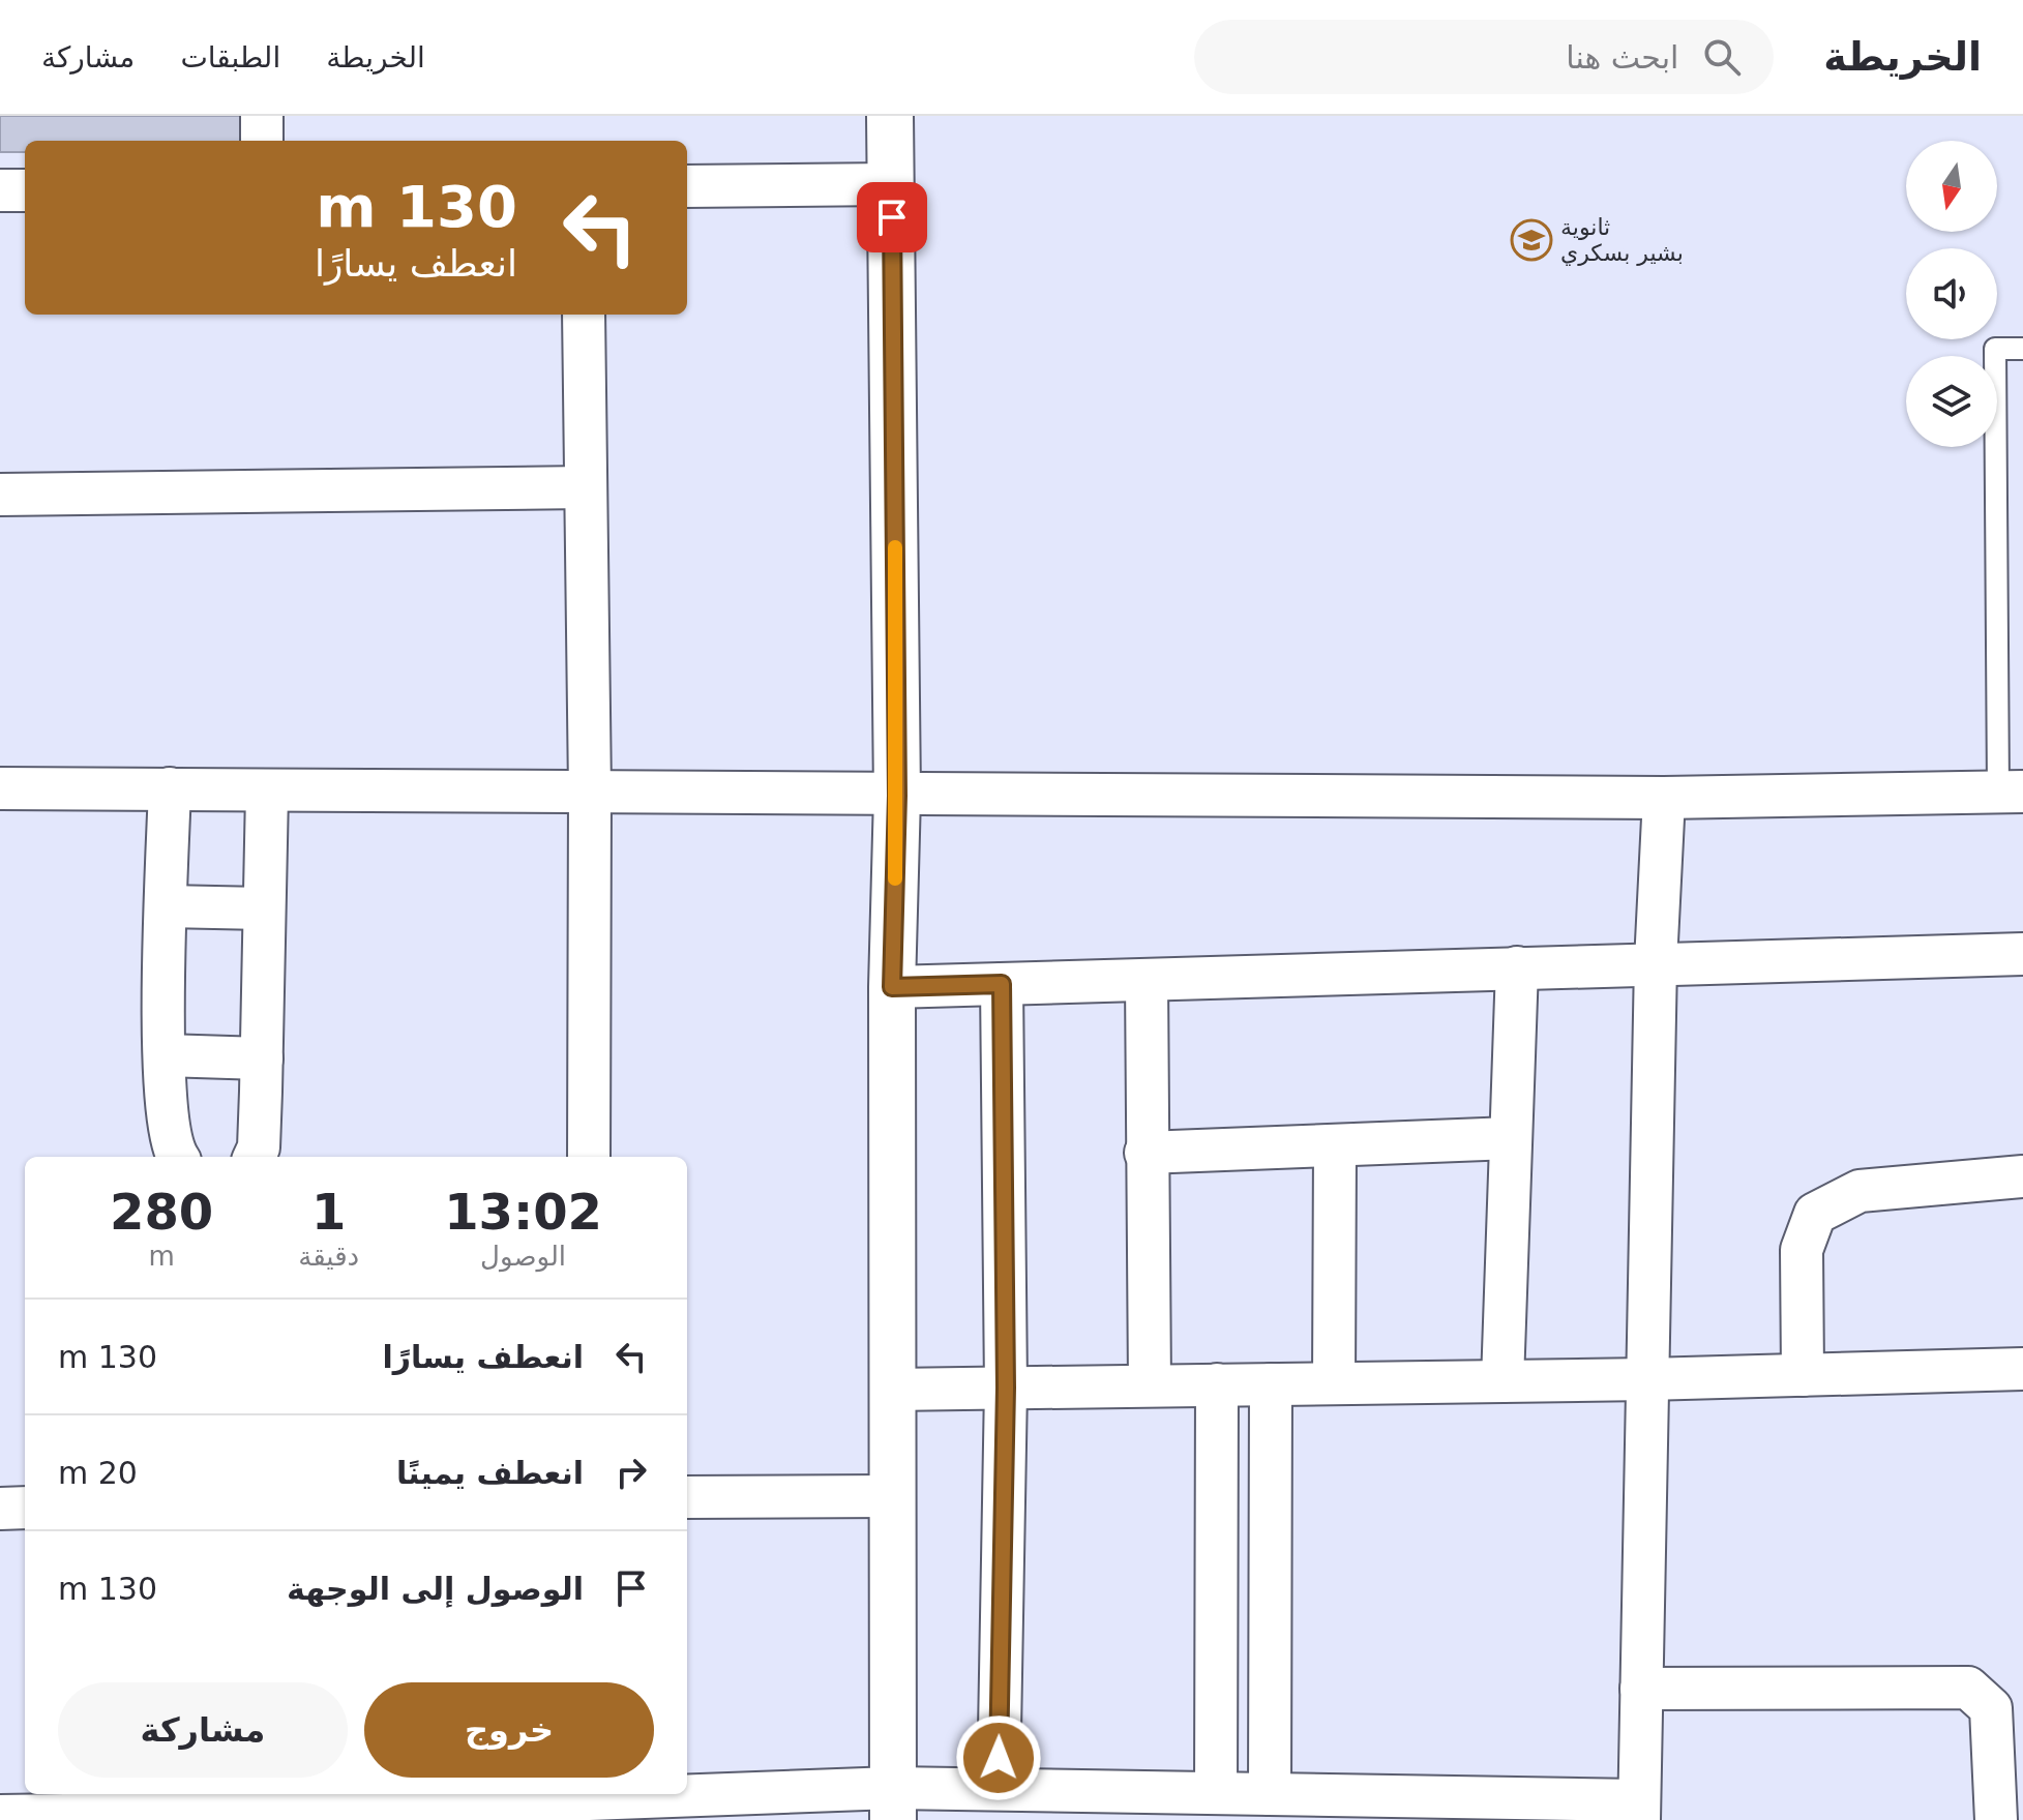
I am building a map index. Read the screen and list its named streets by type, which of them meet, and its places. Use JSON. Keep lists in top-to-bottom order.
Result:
{
  "places": {
    "school or university": ["ثانوية بشير بسكري"]
  },
  "north": "bottom",
  "page": {
    "header": "الخريطة",
    "search": "ابحث هنا",
    "nav": ["الخريطة", "الطبقات", "مشاركة"],
    "turn": ["130 m", "انعطف يسارًا"],
    "eta": [
      "13:02",
      "الوصول",
      "1",
      "دقيقة",
      "280",
      "m"
    ],
    "list": [
      {
        "name": "انعطف يسارًا",
        "value": "130 m"
      },
      {
        "name": "انعطف يمينًا",
        "value": "20 m"
      },
      {
        "name": "الوصول إلى الوجهة",
        "value": "130 m"
      }
    ],
    "buttons": ["خروج", "مشاركة"]
  }
}
